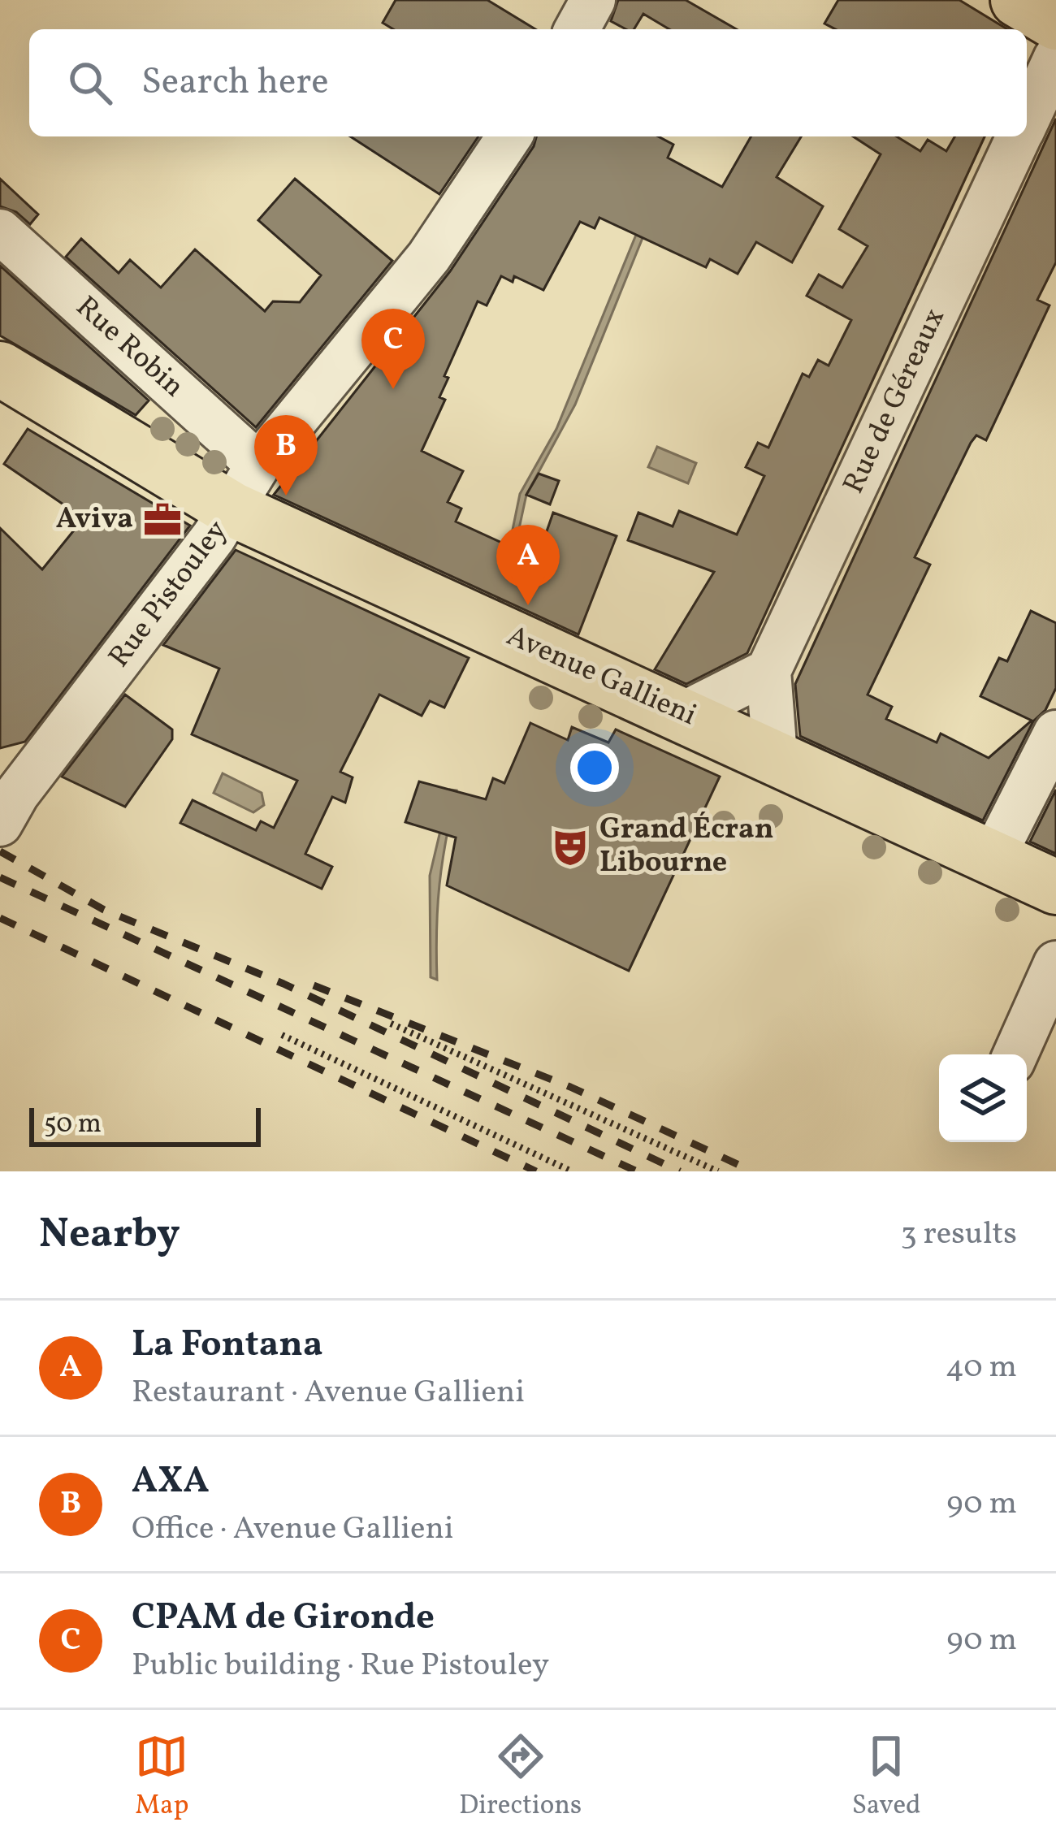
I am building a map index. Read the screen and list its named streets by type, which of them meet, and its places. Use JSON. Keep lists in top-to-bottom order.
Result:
{
  "streets": {
    "main road": ["Avenue Gallieni"],
    "street": ["Rue Robin", "Rue de Géreaux", "Rue Pistouley"]
  },
  "crossings": [
    ["Rue Robin", "Rue Pistouley"],
    ["Rue Robin", "Avenue Gallieni"],
    ["Rue de Géreaux", "Avenue Gallieni"],
    ["Rue Pistouley", "Avenue Gallieni"]
  ],
  "places": {
    "office": ["Aviva"],
    "theatre": ["Grand Écran Libourne"]
  },
  "scale_bar": "50 m",
  "page": {
    "search": "Search here",
    "pins": ["C", "B", "A"],
    "scale": "50 m",
    "heading": ["Nearby", "3 results"],
    "list": [
      {
        "mark": "A",
        "name": "La Fontana",
        "note": "Restaurant · Avenue Gallieni",
        "value": "40 m"
      },
      {
        "mark": "B",
        "name": "AXA",
        "note": "Office · Avenue Gallieni",
        "value": "90 m"
      },
      {
        "mark": "C",
        "name": "CPAM de Gironde",
        "note": "Public building · Rue Pistouley",
        "value": "90 m"
      }
    ],
    "nav": ["Map", "Directions", "Saved"]
  }
}
